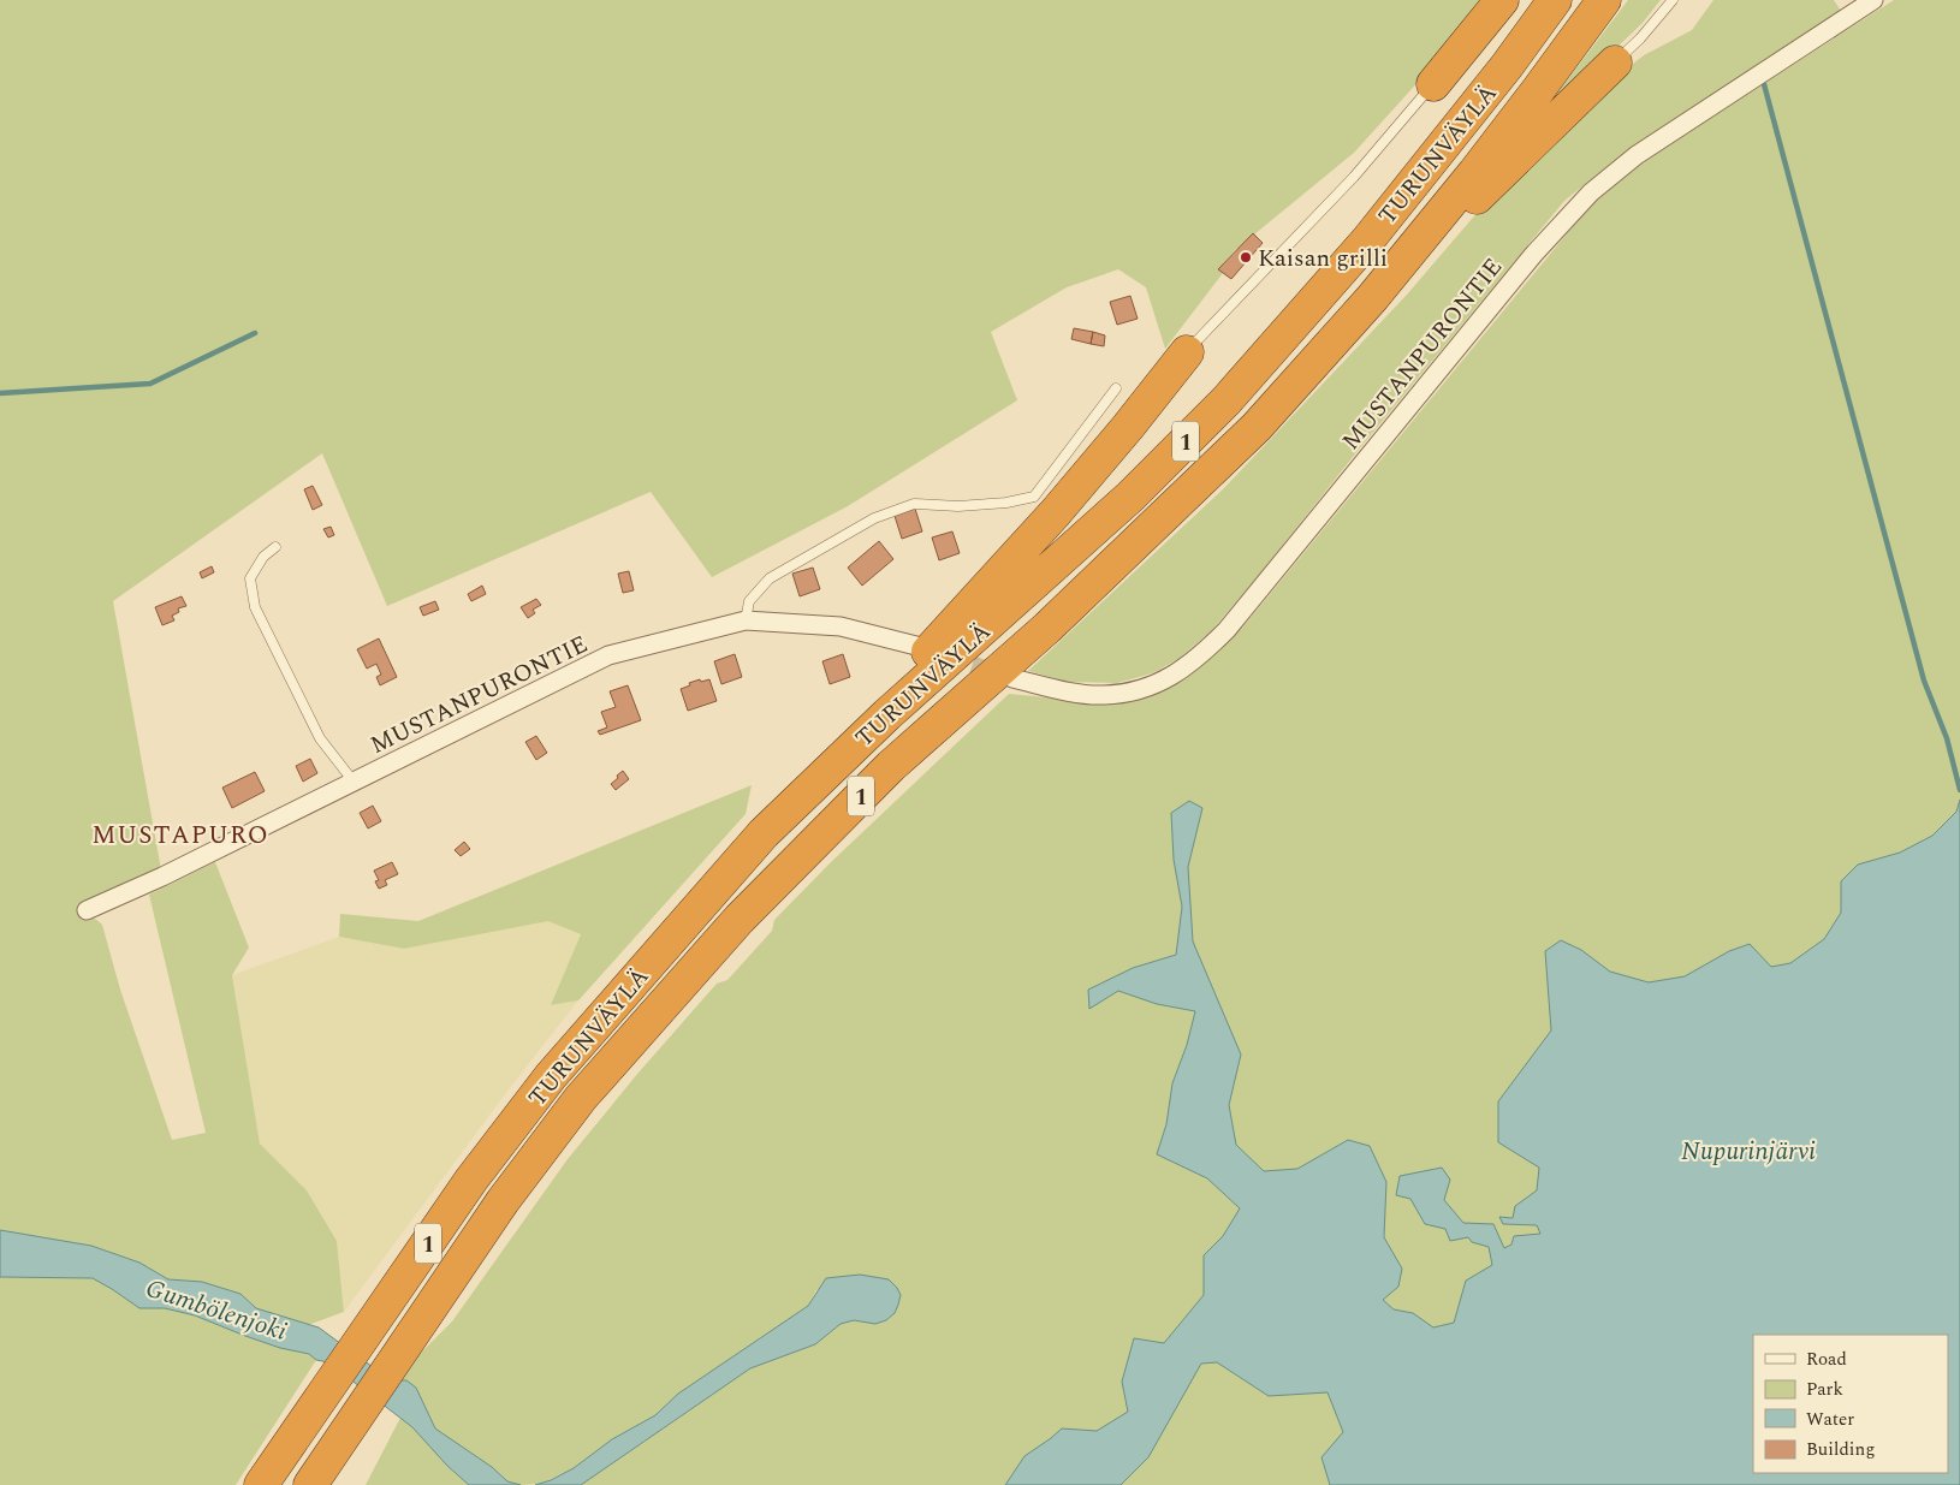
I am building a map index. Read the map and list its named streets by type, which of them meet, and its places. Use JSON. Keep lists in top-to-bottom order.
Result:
{
  "streets": {
    "highway": ["TURUNVÄYLÄ", "1"],
    "street": ["MUSTANPURONTIE"]
  },
  "districts": ["MUSTAPURO"],
  "water": ["Nupurinjärvi", "Gumbölenjoki"],
  "places": ["Kaisan grilli"],
  "legend": [
    "Road",
    "Park",
    "Water",
    "Building"
  ]
}
